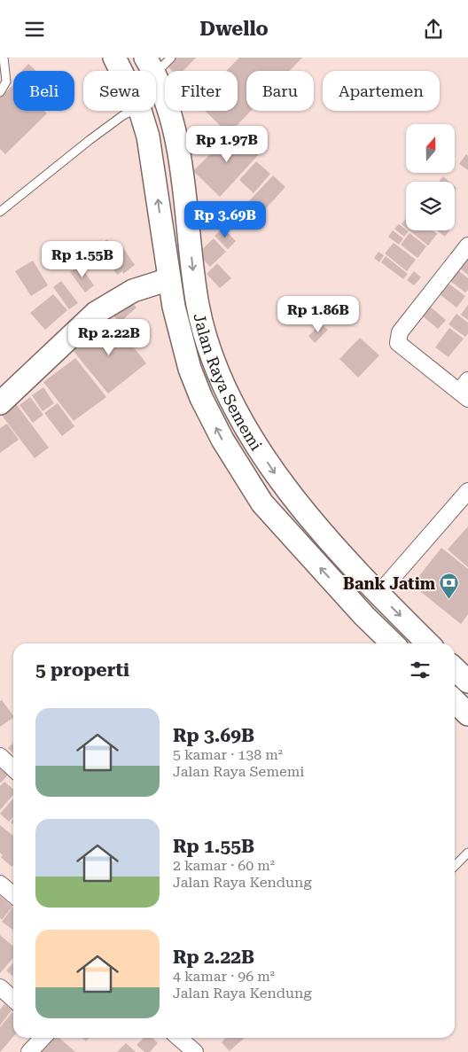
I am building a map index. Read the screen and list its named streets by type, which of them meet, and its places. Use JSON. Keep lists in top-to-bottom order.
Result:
{
  "streets": {
    "main road": ["Jalan Raya Sememi"]
  },
  "places": {
    "bank": ["Bank Jatim"]
  },
  "north": "top",
  "page": {
    "header": "Dwello",
    "chip": [
      "Beli",
      "Sewa",
      "Filter",
      "Baru",
      "Apartemen"
    ],
    "price": [
      "Rp 1.97B",
      "Rp 3.69B",
      "Rp 1.55B",
      "Rp 1.86B",
      "Rp 2.22B"
    ],
    "heading": "5 properti",
    "list": [
      {
        "name": "Rp 3.69B",
        "note": "5 kamar · 138 m² · Jalan Raya Sememi"
      },
      {
        "name": "Rp 1.55B",
        "note": "2 kamar · 60 m² · Jalan Raya Kendung"
      },
      {
        "name": "Rp 2.22B",
        "note": "4 kamar · 96 m² · Jalan Raya Kendung"
      }
    ]
  }
}
